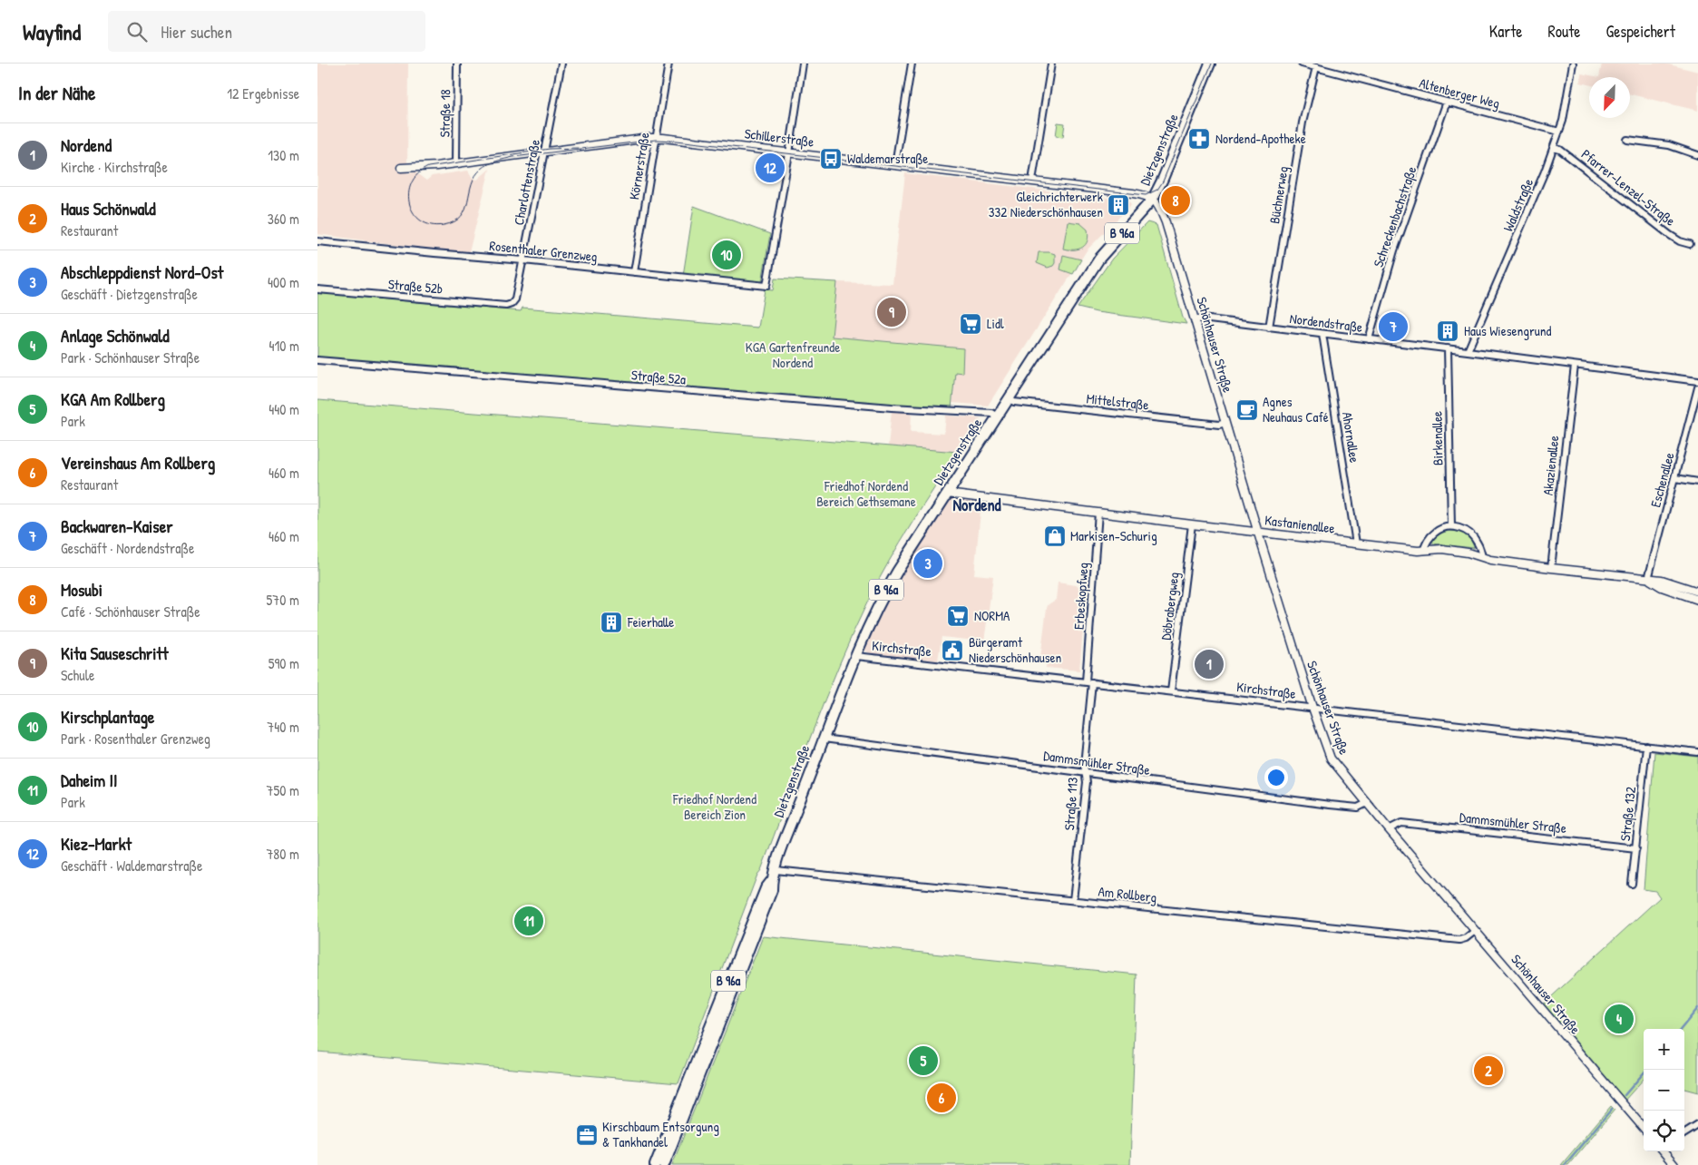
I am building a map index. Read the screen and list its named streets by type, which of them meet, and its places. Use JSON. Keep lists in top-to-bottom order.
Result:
{
  "streets": {
    "main road": ["Dietzgenstraße", "B 96a"],
    "street": [
      "Altenberger Weg",
      "Straße 18",
      "Schillerstraße",
      "Körnerstraße",
      "Charlottenstraße",
      "Pfarrer-Lenzel-Straße",
      "Büchnerweg",
      "Waldstraße",
      "Schreckenbachstraße",
      "Rosenthaler Grenzweg",
      "Straße 52b",
      "Nordendstraße",
      "Schönhauser Straße",
      "Straße 52a",
      "Mittelstraße",
      "Ahornallee",
      "Birkenallee",
      "Akazienallee",
      "Eschenallee",
      "Kastanienallee",
      "Erbeskopfweg",
      "Döbrabergweg",
      "Kirchstraße",
      "Dammsmühler Straße",
      "Straße 113",
      "Straße 132",
      "Am Rollberg"
    ]
  },
  "crossings": [
    ["Altenberger Weg", "Büchnerweg"],
    ["Altenberger Weg", "Waldstraße"],
    ["Altenberger Weg", "Schreckenbachstraße"],
    ["Straße 18", "Schillerstraße"],
    ["Schillerstraße", "Dietzgenstraße"],
    ["Schillerstraße", "Körnerstraße"],
    ["Schillerstraße", "Charlottenstraße"],
    ["Schillerstraße", "Rosenthaler Grenzweg"],
    ["Schillerstraße", "Schönhauser Straße"],
    ["Dietzgenstraße", "Schönhauser Straße"],
    ["Dietzgenstraße", "Straße 52a"],
    ["Dietzgenstraße", "Mittelstraße"],
    ["Dietzgenstraße", "Kastanienallee"],
    ["Dietzgenstraße", "Kirchstraße"],
    ["Dietzgenstraße", "Dammsmühler Straße"],
    ["Dietzgenstraße", "Am Rollberg"],
    ["Körnerstraße", "Rosenthaler Grenzweg"],
    ["Charlottenstraße", "Rosenthaler Grenzweg"],
    ["Charlottenstraße", "Straße 52b"],
    ["Pfarrer-Lenzel-Straße", "Waldstraße"],
    ["Büchnerweg", "Nordendstraße"],
    ["Waldstraße", "Nordendstraße"],
    ["Schreckenbachstraße", "Nordendstraße"],
    ["Nordendstraße", "Schönhauser Straße"],
    ["Nordendstraße", "Ahornallee"],
    ["Nordendstraße", "Birkenallee"],
    ["Nordendstraße", "Akazienallee"],
    ["Schönhauser Straße", "Mittelstraße"],
    ["Schönhauser Straße", "Kastanienallee"],
    ["Schönhauser Straße", "Kirchstraße"],
    ["Schönhauser Straße", "Dammsmühler Straße"],
    ["Schönhauser Straße", "Am Rollberg"],
    ["Ahornallee", "Kastanienallee"],
    ["Akazienallee", "Kastanienallee"],
    ["Eschenallee", "Kastanienallee"],
    ["Kastanienallee", "Erbeskopfweg"],
    ["Kastanienallee", "Döbrabergweg"],
    ["Erbeskopfweg", "Kirchstraße"],
    ["Erbeskopfweg", "Straße 113"],
    ["Döbrabergweg", "Kirchstraße"],
    ["Kirchstraße", "Straße 113"],
    ["Kirchstraße", "Straße 132"],
    ["Dammsmühler Straße", "Straße 113"],
    ["Dammsmühler Straße", "Straße 132"],
    ["Straße 113", "Am Rollberg"]
  ],
  "districts": ["Nordend"],
  "parks": ["KGA Gartenfreunde Nordend", "Friedhof Nordend Bereich Gethsemane", "Friedhof Nordend Bereich Zion"],
  "places": {
    "pharmacy": ["Nordend-Apotheke"],
    "bus stop": ["Waldemarstraße"],
    "building": ["Gleichrichterwerk 332 Niederschönhausen", "Haus Wiesengrund", "Feierhalle"],
    "supermarket": ["Lidl", "NORMA"],
    "cafe": ["Agnes Neuhaus Café"],
    "shop": ["Markisen-Schurig"],
    "public building": ["Bürgeramt Niederschönhausen"],
    "office": ["Kirschbaum Entsorgung & Tankhandel"]
  },
  "north": "bottom left",
  "page": {
    "header": "Wayfind",
    "search": "Hier suchen",
    "nav": ["Karte", "Route", "Gespeichert"],
    "heading": ["In der Nähe", "12 Ergebnisse"],
    "list": [
      {
        "mark": "1",
        "name": "Nordend",
        "note": "Kirche · Kirchstraße",
        "value": "130 m"
      },
      {
        "mark": "2",
        "name": "Haus Schönwald",
        "note": "Restaurant",
        "value": "360 m"
      },
      {
        "mark": "3",
        "name": "Abschleppdienst Nord-Ost",
        "note": "Geschäft · Dietzgenstraße",
        "value": "400 m"
      },
      {
        "mark": "4",
        "name": "Anlage Schönwald",
        "note": "Park · Schönhauser Straße",
        "value": "410 m"
      },
      {
        "mark": "5",
        "name": "KGA Am Rollberg",
        "note": "Park",
        "value": "440 m"
      },
      {
        "mark": "6",
        "name": "Vereinshaus Am Rollberg",
        "note": "Restaurant",
        "value": "460 m"
      },
      {
        "mark": "7",
        "name": "Backwaren-Kaiser",
        "note": "Geschäft · Nordendstraße",
        "value": "460 m"
      },
      {
        "mark": "8",
        "name": "Mosubi",
        "note": "Café · Schönhauser Straße",
        "value": "570 m"
      },
      {
        "mark": "9",
        "name": "Kita Sauseschritt",
        "note": "Schule",
        "value": "590 m"
      },
      {
        "mark": "10",
        "name": "Kirschplantage",
        "note": "Park · Rosenthaler Grenzweg",
        "value": "740 m"
      },
      {
        "mark": "11",
        "name": "Daheim II",
        "note": "Park",
        "value": "750 m"
      },
      {
        "mark": "12",
        "name": "Kiez-Markt",
        "note": "Geschäft · Waldemarstraße",
        "value": "780 m"
      }
    ],
    "pins": [
      "12",
      "8",
      "10",
      "9",
      "7",
      "3",
      "1",
      "11",
      "4",
      "5",
      "2",
      "6"
    ],
    "map_buttons": ["+", "−"]
  }
}
